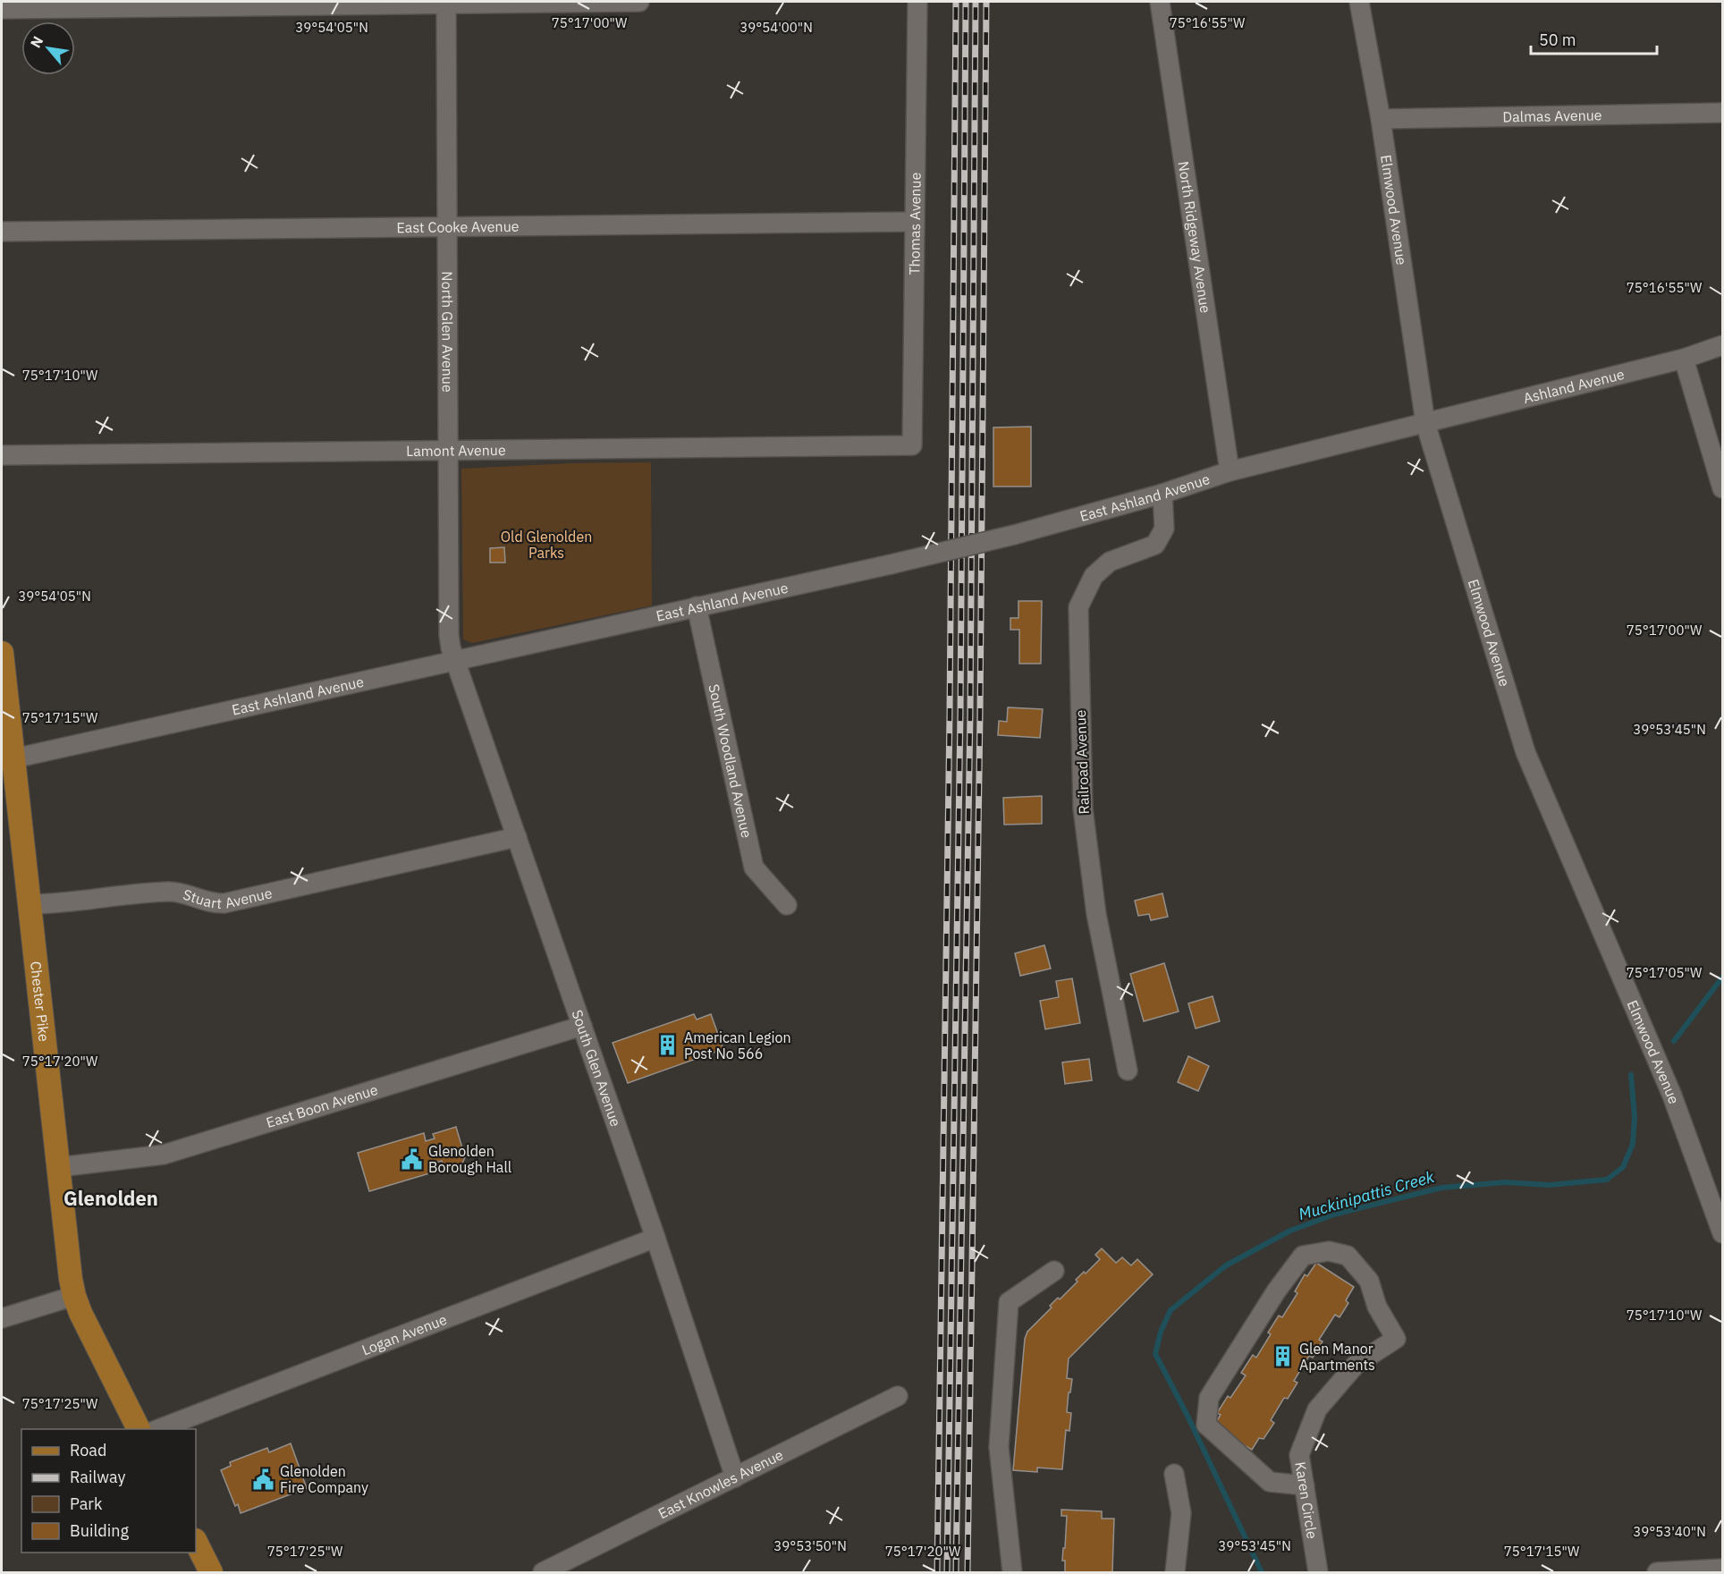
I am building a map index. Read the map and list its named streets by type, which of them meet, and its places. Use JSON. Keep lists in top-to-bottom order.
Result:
{
  "streets": {
    "main road": ["Chester Pike"],
    "street": [
      "Dalmas Avenue",
      "Elmwood Avenue",
      "Thomas Avenue",
      "East Cooke Avenue",
      "North Ridgeway Avenue",
      "North Glen Avenue",
      "Ashland Avenue",
      "Lamont Avenue",
      "East Ashland Avenue",
      "South Woodland Avenue",
      "Railroad Avenue",
      "Stuart Avenue",
      "South Glen Avenue",
      "East Boon Avenue",
      "Logan Avenue",
      "East Knowles Avenue",
      "Karen Circle"
    ]
  },
  "crossings": [
    ["Dalmas Avenue", "Elmwood Avenue"],
    ["Elmwood Avenue", "Ashland Avenue"],
    ["Elmwood Avenue", "East Ashland Avenue"],
    ["Thomas Avenue", "East Cooke Avenue"],
    ["Thomas Avenue", "Lamont Avenue"],
    ["East Cooke Avenue", "North Glen Avenue"],
    ["North Ridgeway Avenue", "East Ashland Avenue"],
    ["North Glen Avenue", "Lamont Avenue"],
    ["North Glen Avenue", "East Ashland Avenue"],
    ["North Glen Avenue", "South Glen Avenue"],
    ["Ashland Avenue", "East Ashland Avenue"],
    ["East Ashland Avenue", "South Woodland Avenue"],
    ["East Ashland Avenue", "Railroad Avenue"],
    ["East Ashland Avenue", "Chester Pike"],
    ["East Ashland Avenue", "South Glen Avenue"],
    ["Stuart Avenue", "Chester Pike"],
    ["Stuart Avenue", "South Glen Avenue"],
    ["Chester Pike", "East Boon Avenue"],
    ["South Glen Avenue", "East Boon Avenue"],
    ["South Glen Avenue", "Logan Avenue"],
    ["South Glen Avenue", "East Knowles Avenue"]
  ],
  "districts": ["Glenolden"],
  "water": ["Muckinipattis Creek"],
  "parks": ["Old Glenolden Parks"],
  "places": {
    "building": ["American Legion Post No 566", "Glen Manor Apartments"],
    "public building": ["Glenolden Borough Hall", "Glenolden Fire Company"]
  },
  "legend": [
    "Road",
    "Railway",
    "Park",
    "Building"
  ],
  "scale_bar": "50 m",
  "north": "top left",
  "coordinates": [
    "75°17'00\"W",
    "75°16'55\"W",
    "39°54'05\"N",
    "39°54'00\"N",
    "75°17'10\"W",
    "75°17'15\"W",
    "39°53'45\"N",
    "75°17'05\"W",
    "75°17'20\"W",
    "75°17'25\"W",
    "39°53'40\"N",
    "39°53'50\"N"
  ]
}
